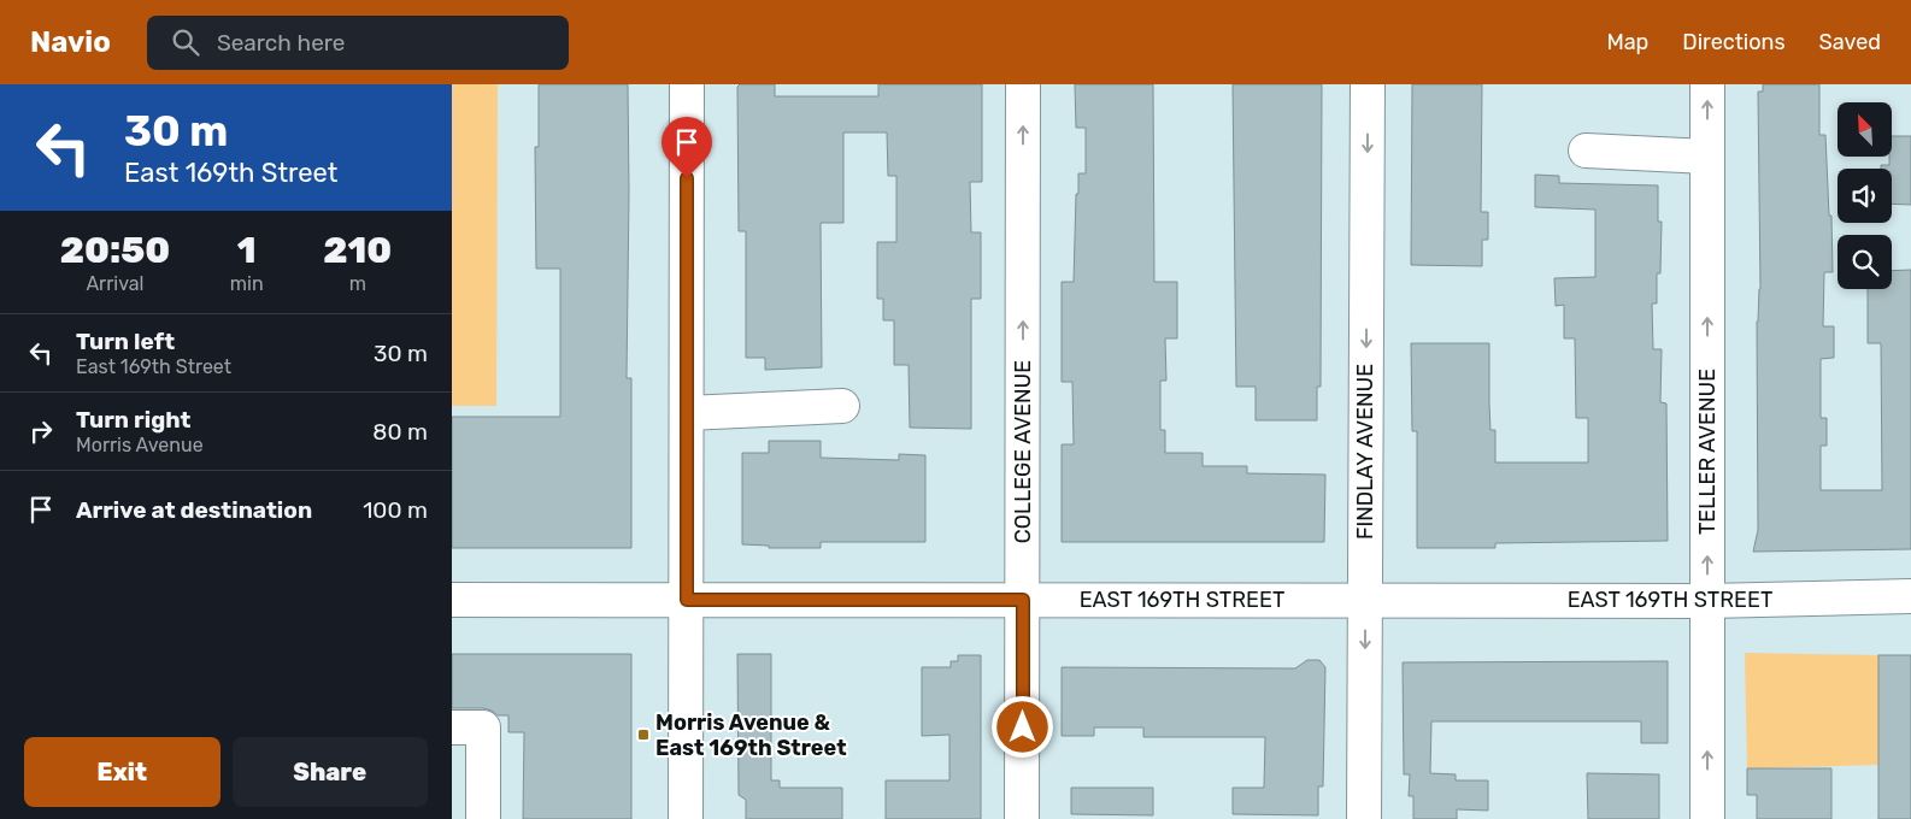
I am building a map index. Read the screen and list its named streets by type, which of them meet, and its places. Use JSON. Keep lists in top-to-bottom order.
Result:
{
  "streets": {
    "street": [
      "COLLEGE AVENUE",
      "FINDLAY AVENUE",
      "TELLER AVENUE",
      "EAST 169TH STREET"
    ]
  },
  "crossings": [
    ["COLLEGE AVENUE", "EAST 169TH STREET"],
    ["FINDLAY AVENUE", "EAST 169TH STREET"],
    ["TELLER AVENUE", "EAST 169TH STREET"]
  ],
  "one_way": ["COLLEGE AVENUE", "FINDLAY AVENUE", "TELLER AVENUE"],
  "places": {
    "transit": ["Morris Avenue & East 169th Street"]
  },
  "north": "top left",
  "page": {
    "header": "Navio",
    "search": "Search here",
    "nav": ["Map", "Directions", "Saved"],
    "turn": ["30 m", "East 169th Street"],
    "eta": [
      "20:50",
      "Arrival",
      "1",
      "min",
      "210",
      "m"
    ],
    "list": [
      {
        "name": "Turn left",
        "note": "East 169th Street",
        "value": "30 m"
      },
      {
        "name": "Turn right",
        "note": "Morris Avenue",
        "value": "80 m"
      },
      {
        "name": "Arrive at destination",
        "value": "100 m"
      }
    ],
    "buttons": ["Exit", "Share"]
  }
}
